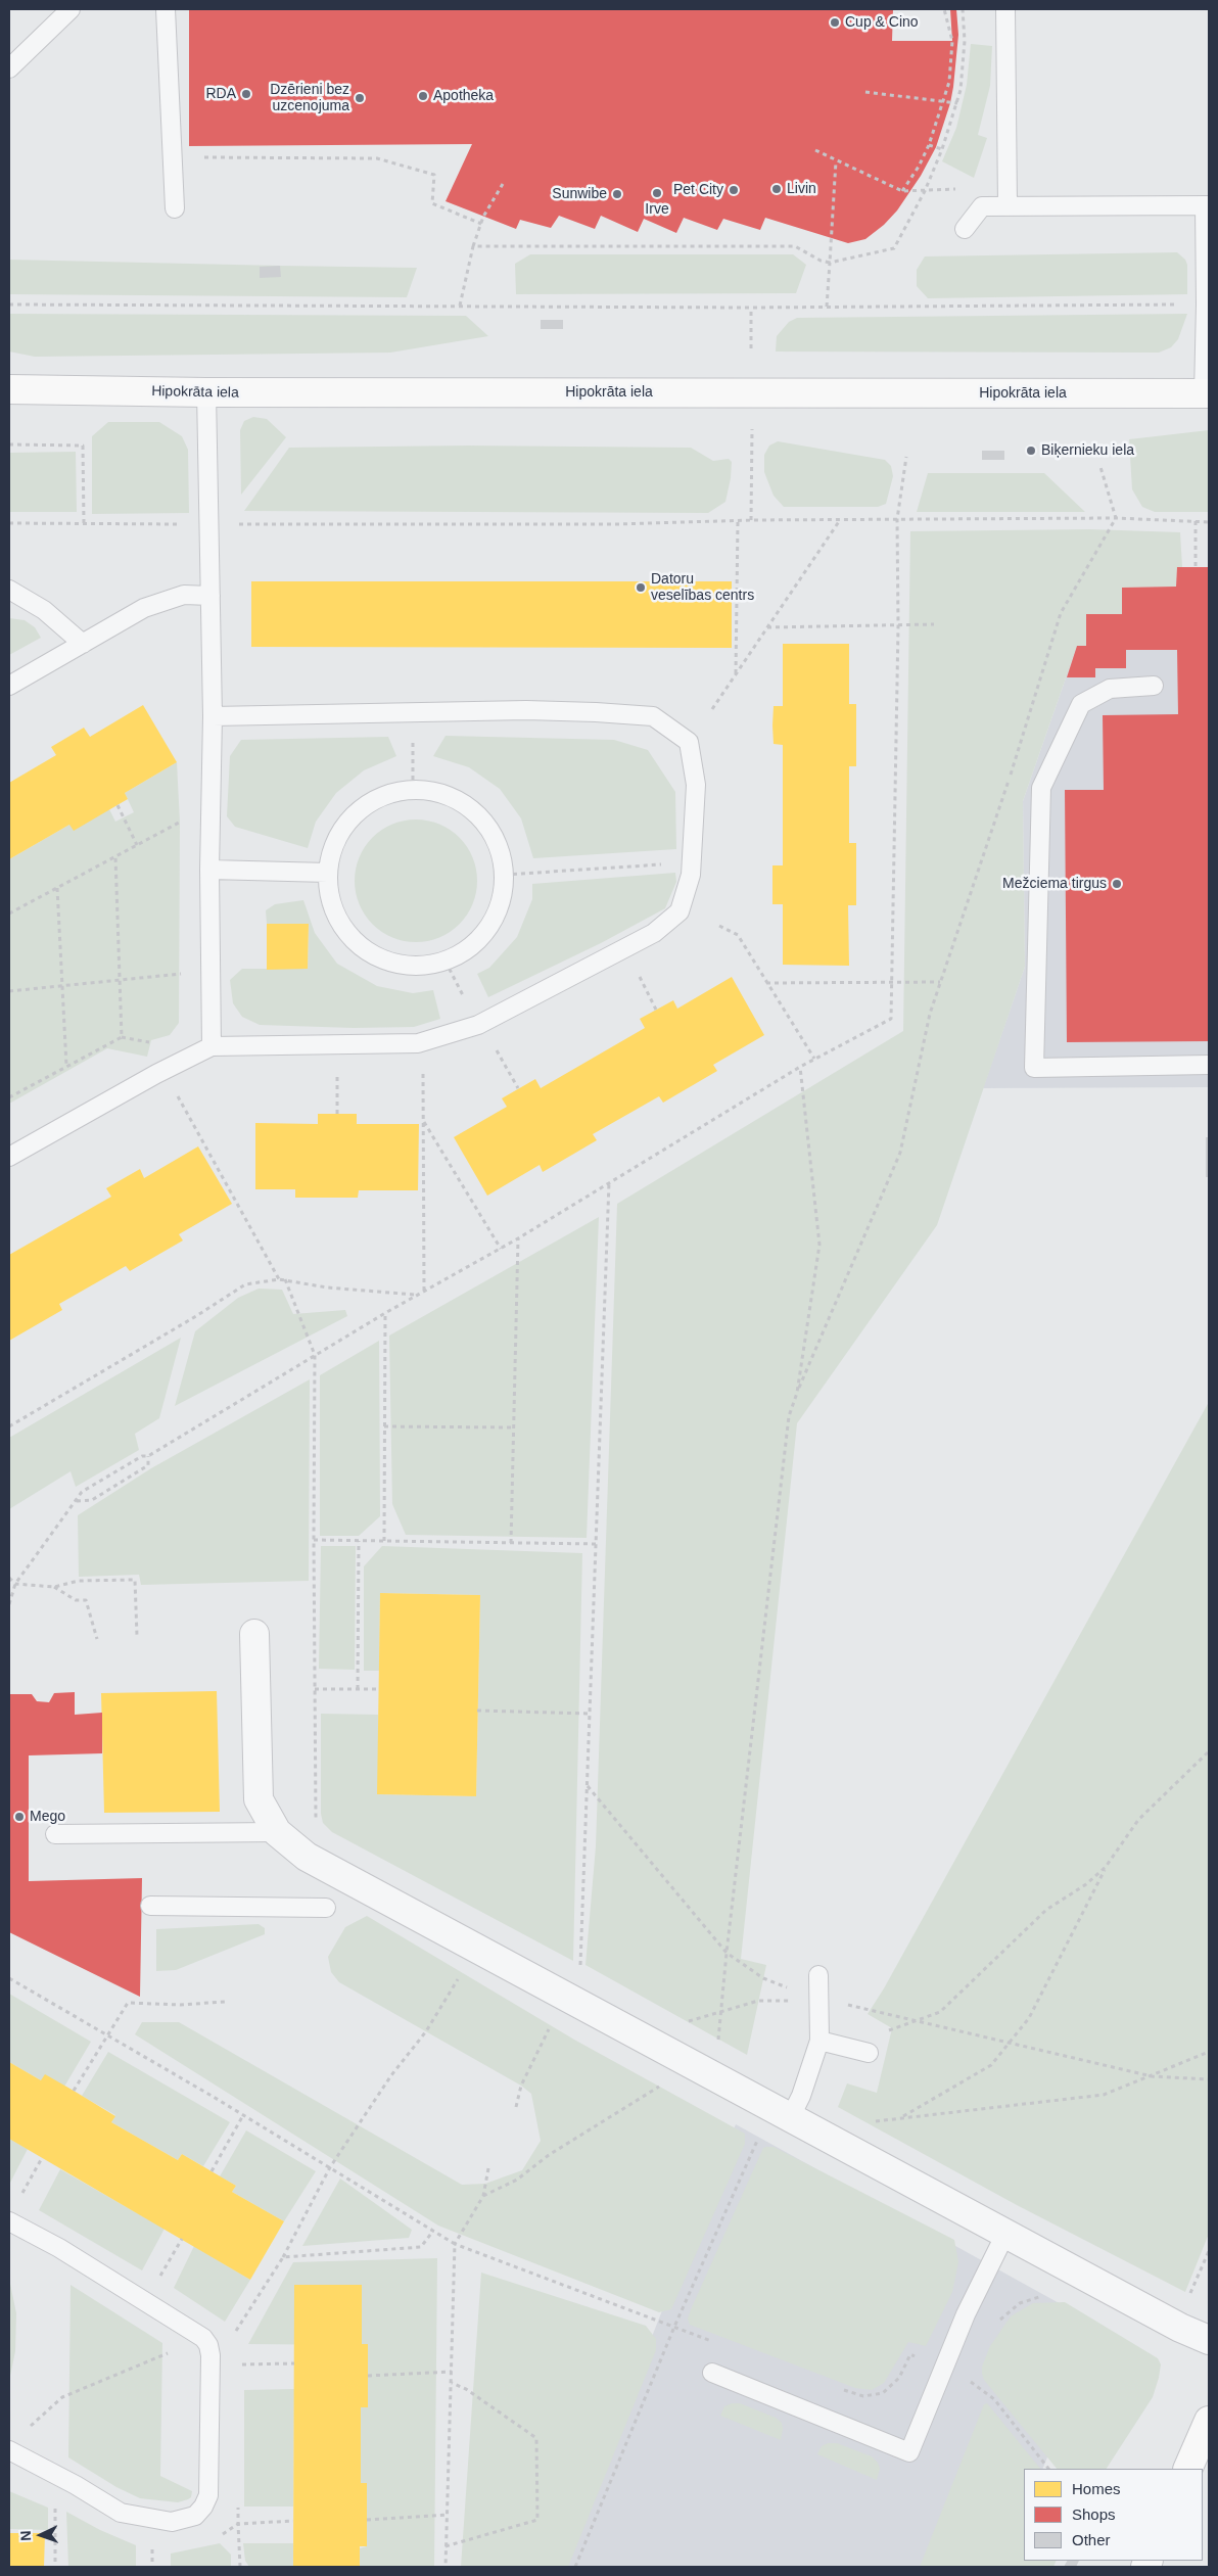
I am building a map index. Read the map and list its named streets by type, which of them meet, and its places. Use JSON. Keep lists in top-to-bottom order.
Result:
{
  "streets": {
    "street": ["Hipokrāta iela"]
  },
  "places": [
    "Cup & Cino",
    "RDA",
    "Apotheka",
    "Dzērieni bez uzcenojuma",
    "Livin",
    "Pet City",
    "Irve",
    "Sunwibe",
    "Biķernieku iela",
    "Datoru veselības centrs",
    "Mežciema tirgus",
    "Mego"
  ],
  "legend": ["Homes", "Shops", "Other"],
  "north": "left"
}
